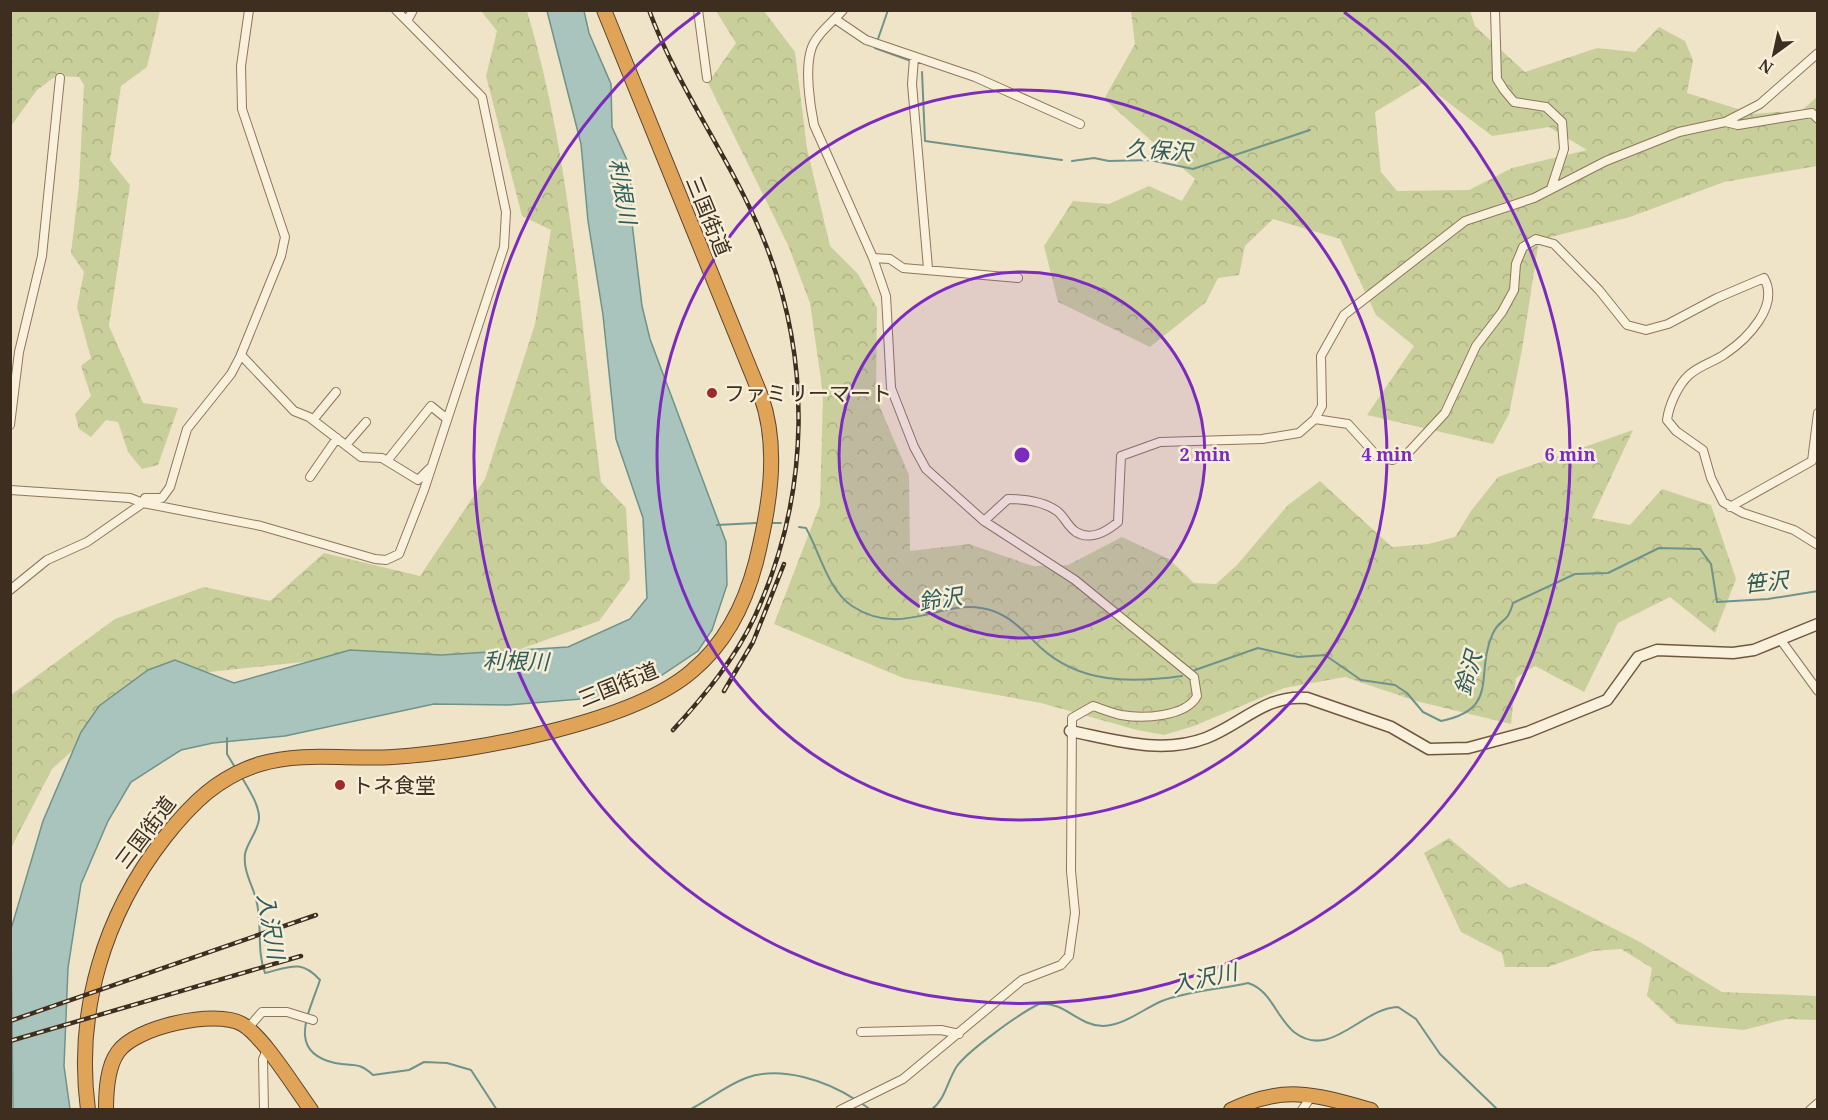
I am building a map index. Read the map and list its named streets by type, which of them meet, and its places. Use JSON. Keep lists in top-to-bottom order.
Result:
{
  "streets": {
    "highway": ["三国街道"]
  },
  "water": [
    "久保沢",
    "利根川",
    "笹沢",
    "鈴沢",
    "入沢川"
  ],
  "places": ["ファミリーマート", "トネ食堂"],
  "north": "bottom left",
  "rings": ["2 min", "4 min", "6 min"]
}
